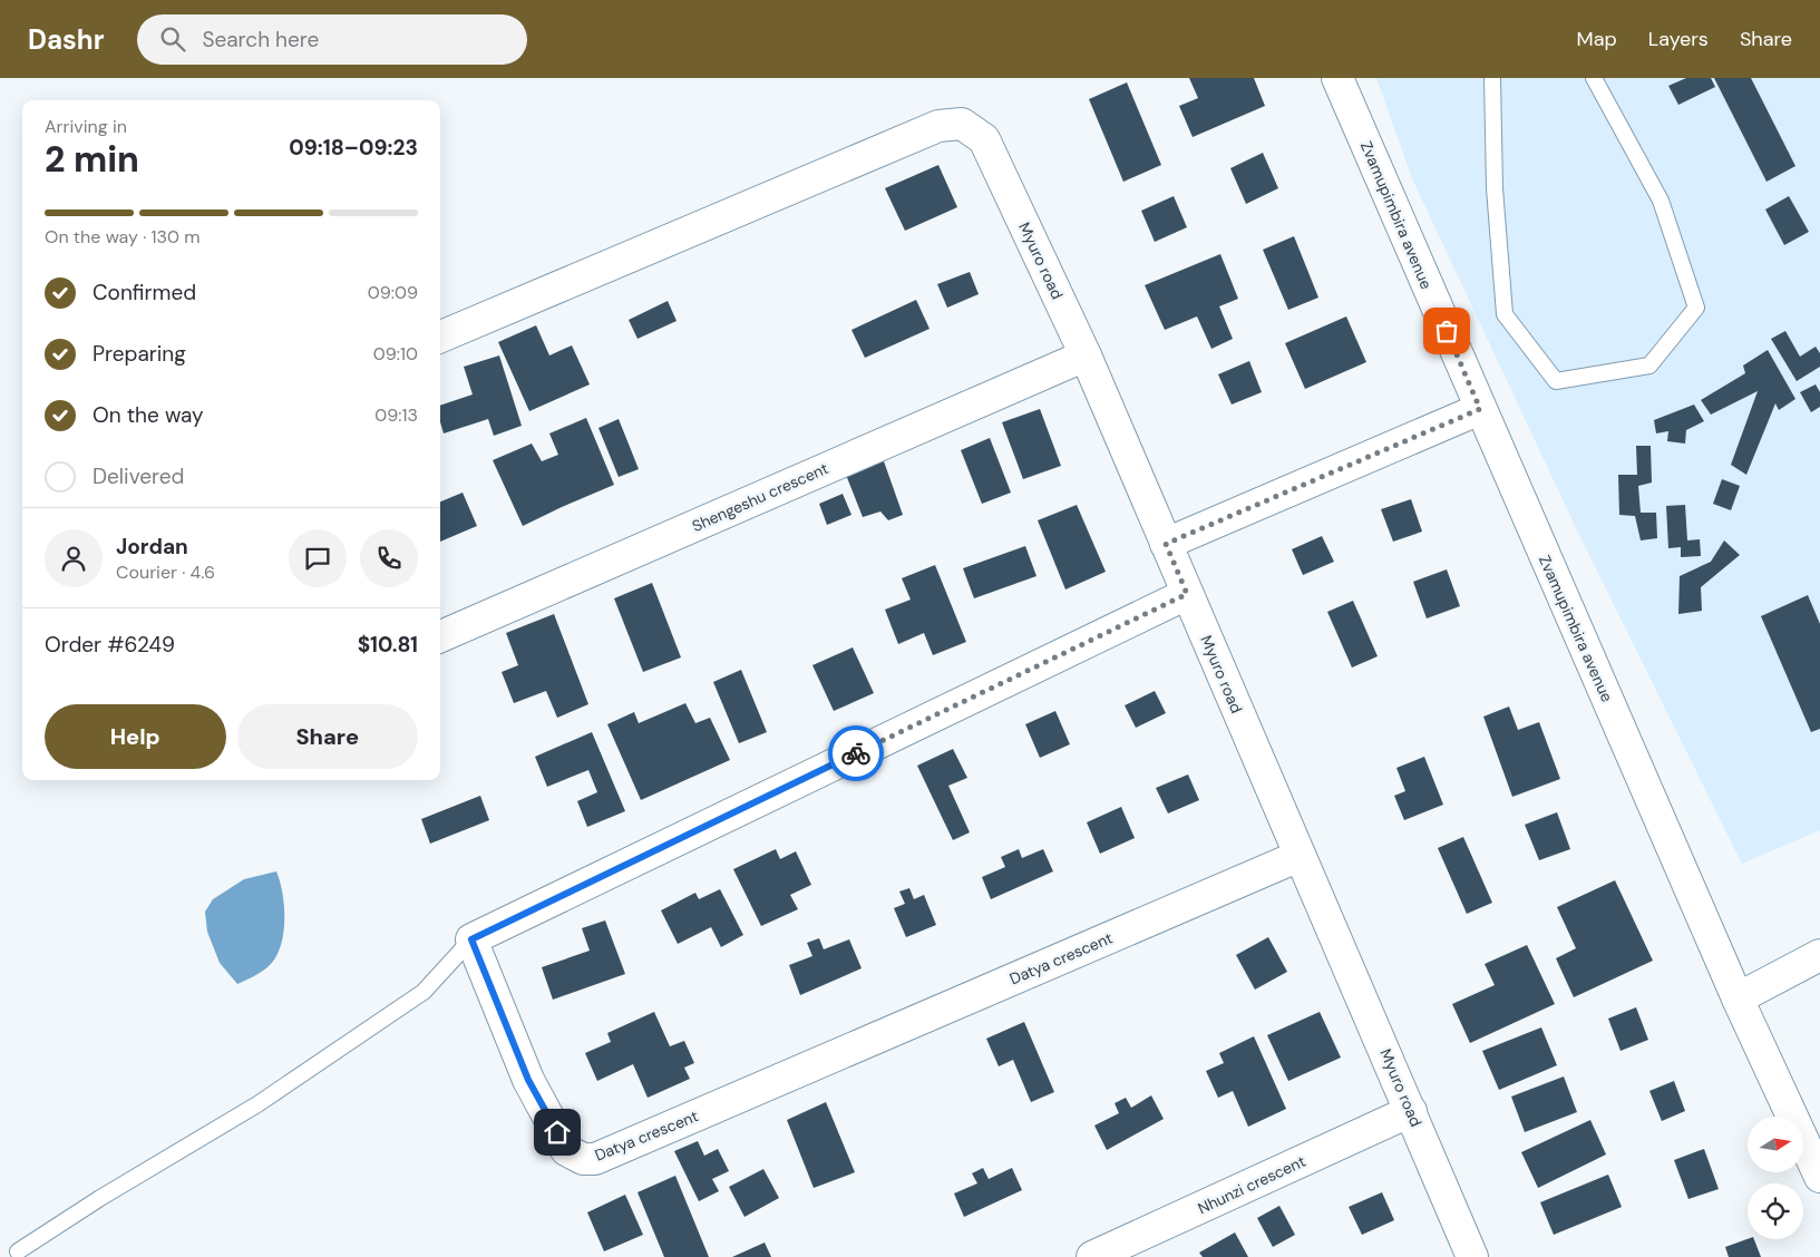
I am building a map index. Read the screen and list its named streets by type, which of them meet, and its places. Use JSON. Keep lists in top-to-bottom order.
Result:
{
  "streets": {
    "street": [
      "Zvamupimbira avenue",
      "Myuro road",
      "Shengeshu crescent",
      "Datya crescent",
      "Nhunzi crescent"
    ]
  },
  "crossings": [
    ["Myuro road", "Shengeshu crescent"],
    ["Myuro road", "Datya crescent"],
    ["Myuro road", "Nhunzi crescent"]
  ],
  "north": "right",
  "page": {
    "header": "Dashr",
    "search": "Search here",
    "nav": ["Map", "Layers", "Share"],
    "heading": ["2 min", "Arriving in", "09:18–09:23"],
    "panel": [
      "Jordan",
      "Courier · 4.6",
      "Order #6249",
      "$10.81"
    ],
    "bar": "On the way · 130 m",
    "list": [
      ["Confirmed", "09:09"],
      ["Preparing", "09:10"],
      ["On the way", "09:13"],
      "Delivered"
    ],
    "buttons": ["Help", "Share"]
  }
}
